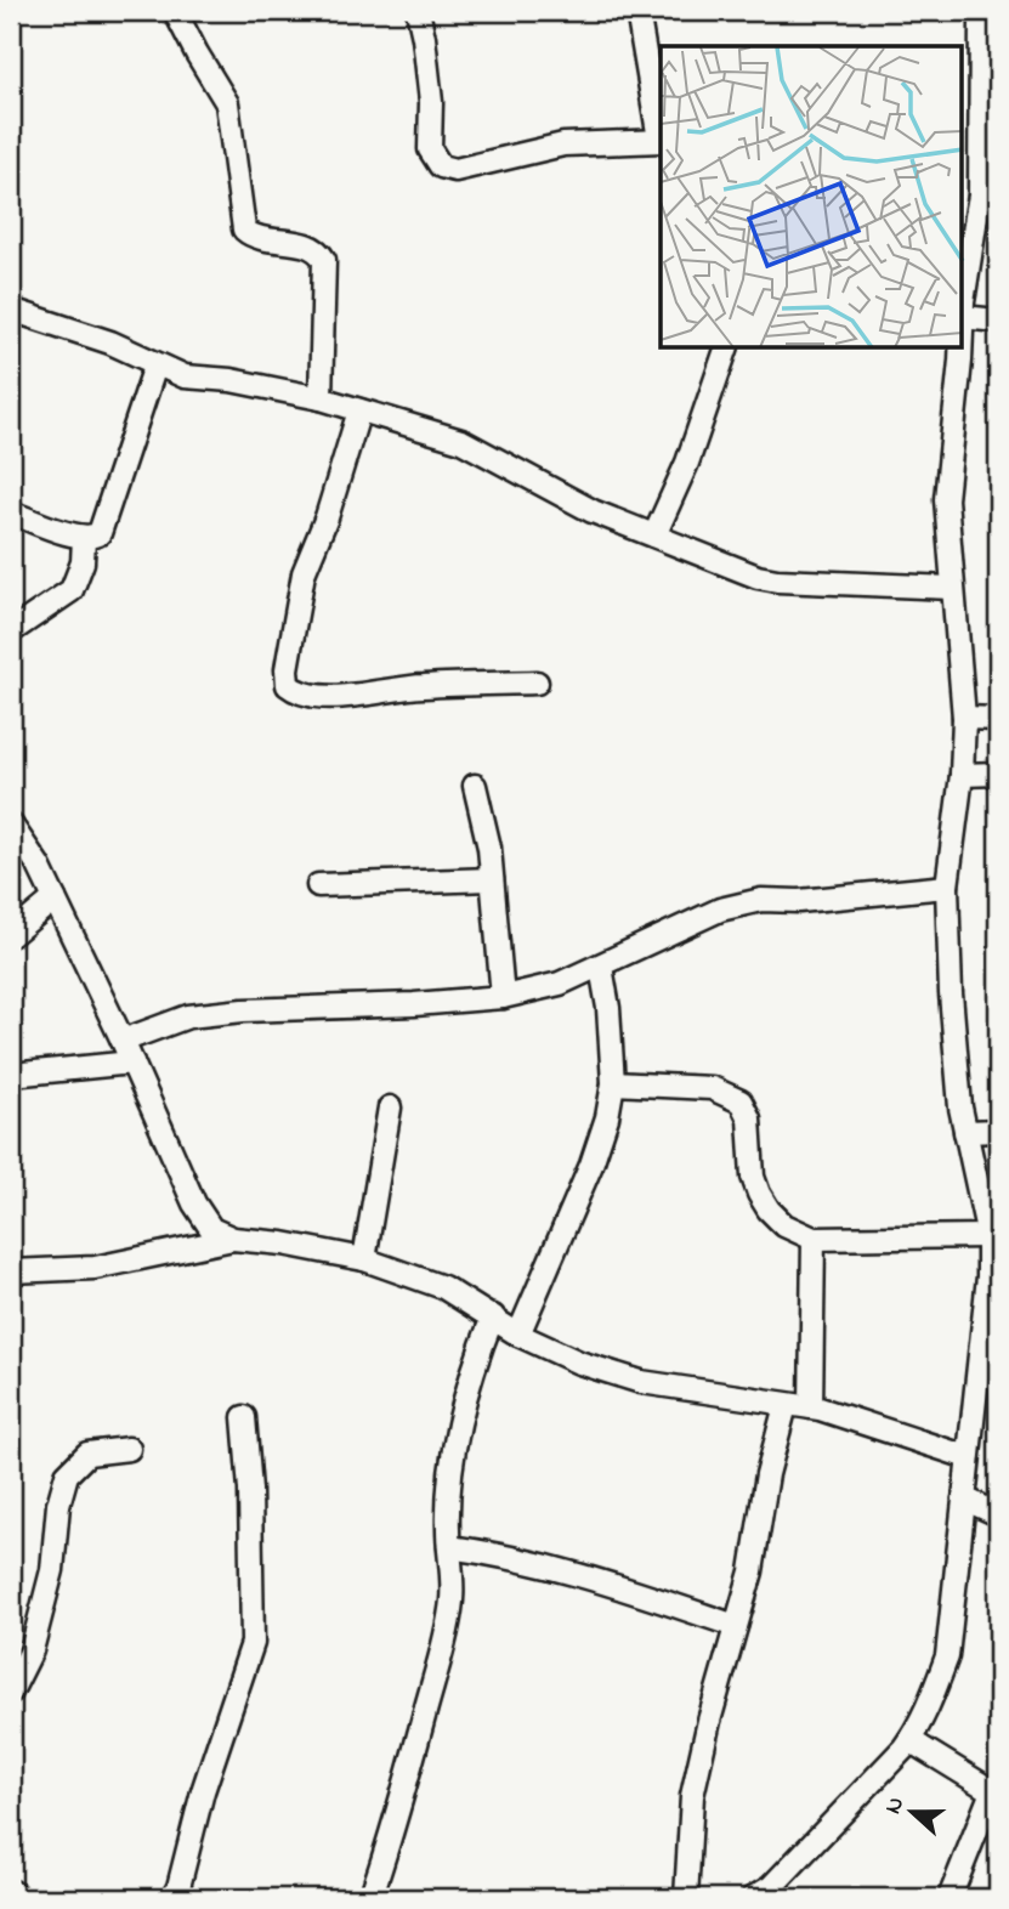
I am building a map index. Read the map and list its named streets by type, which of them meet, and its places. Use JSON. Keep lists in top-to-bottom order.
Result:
{
  "north": "left"
}
